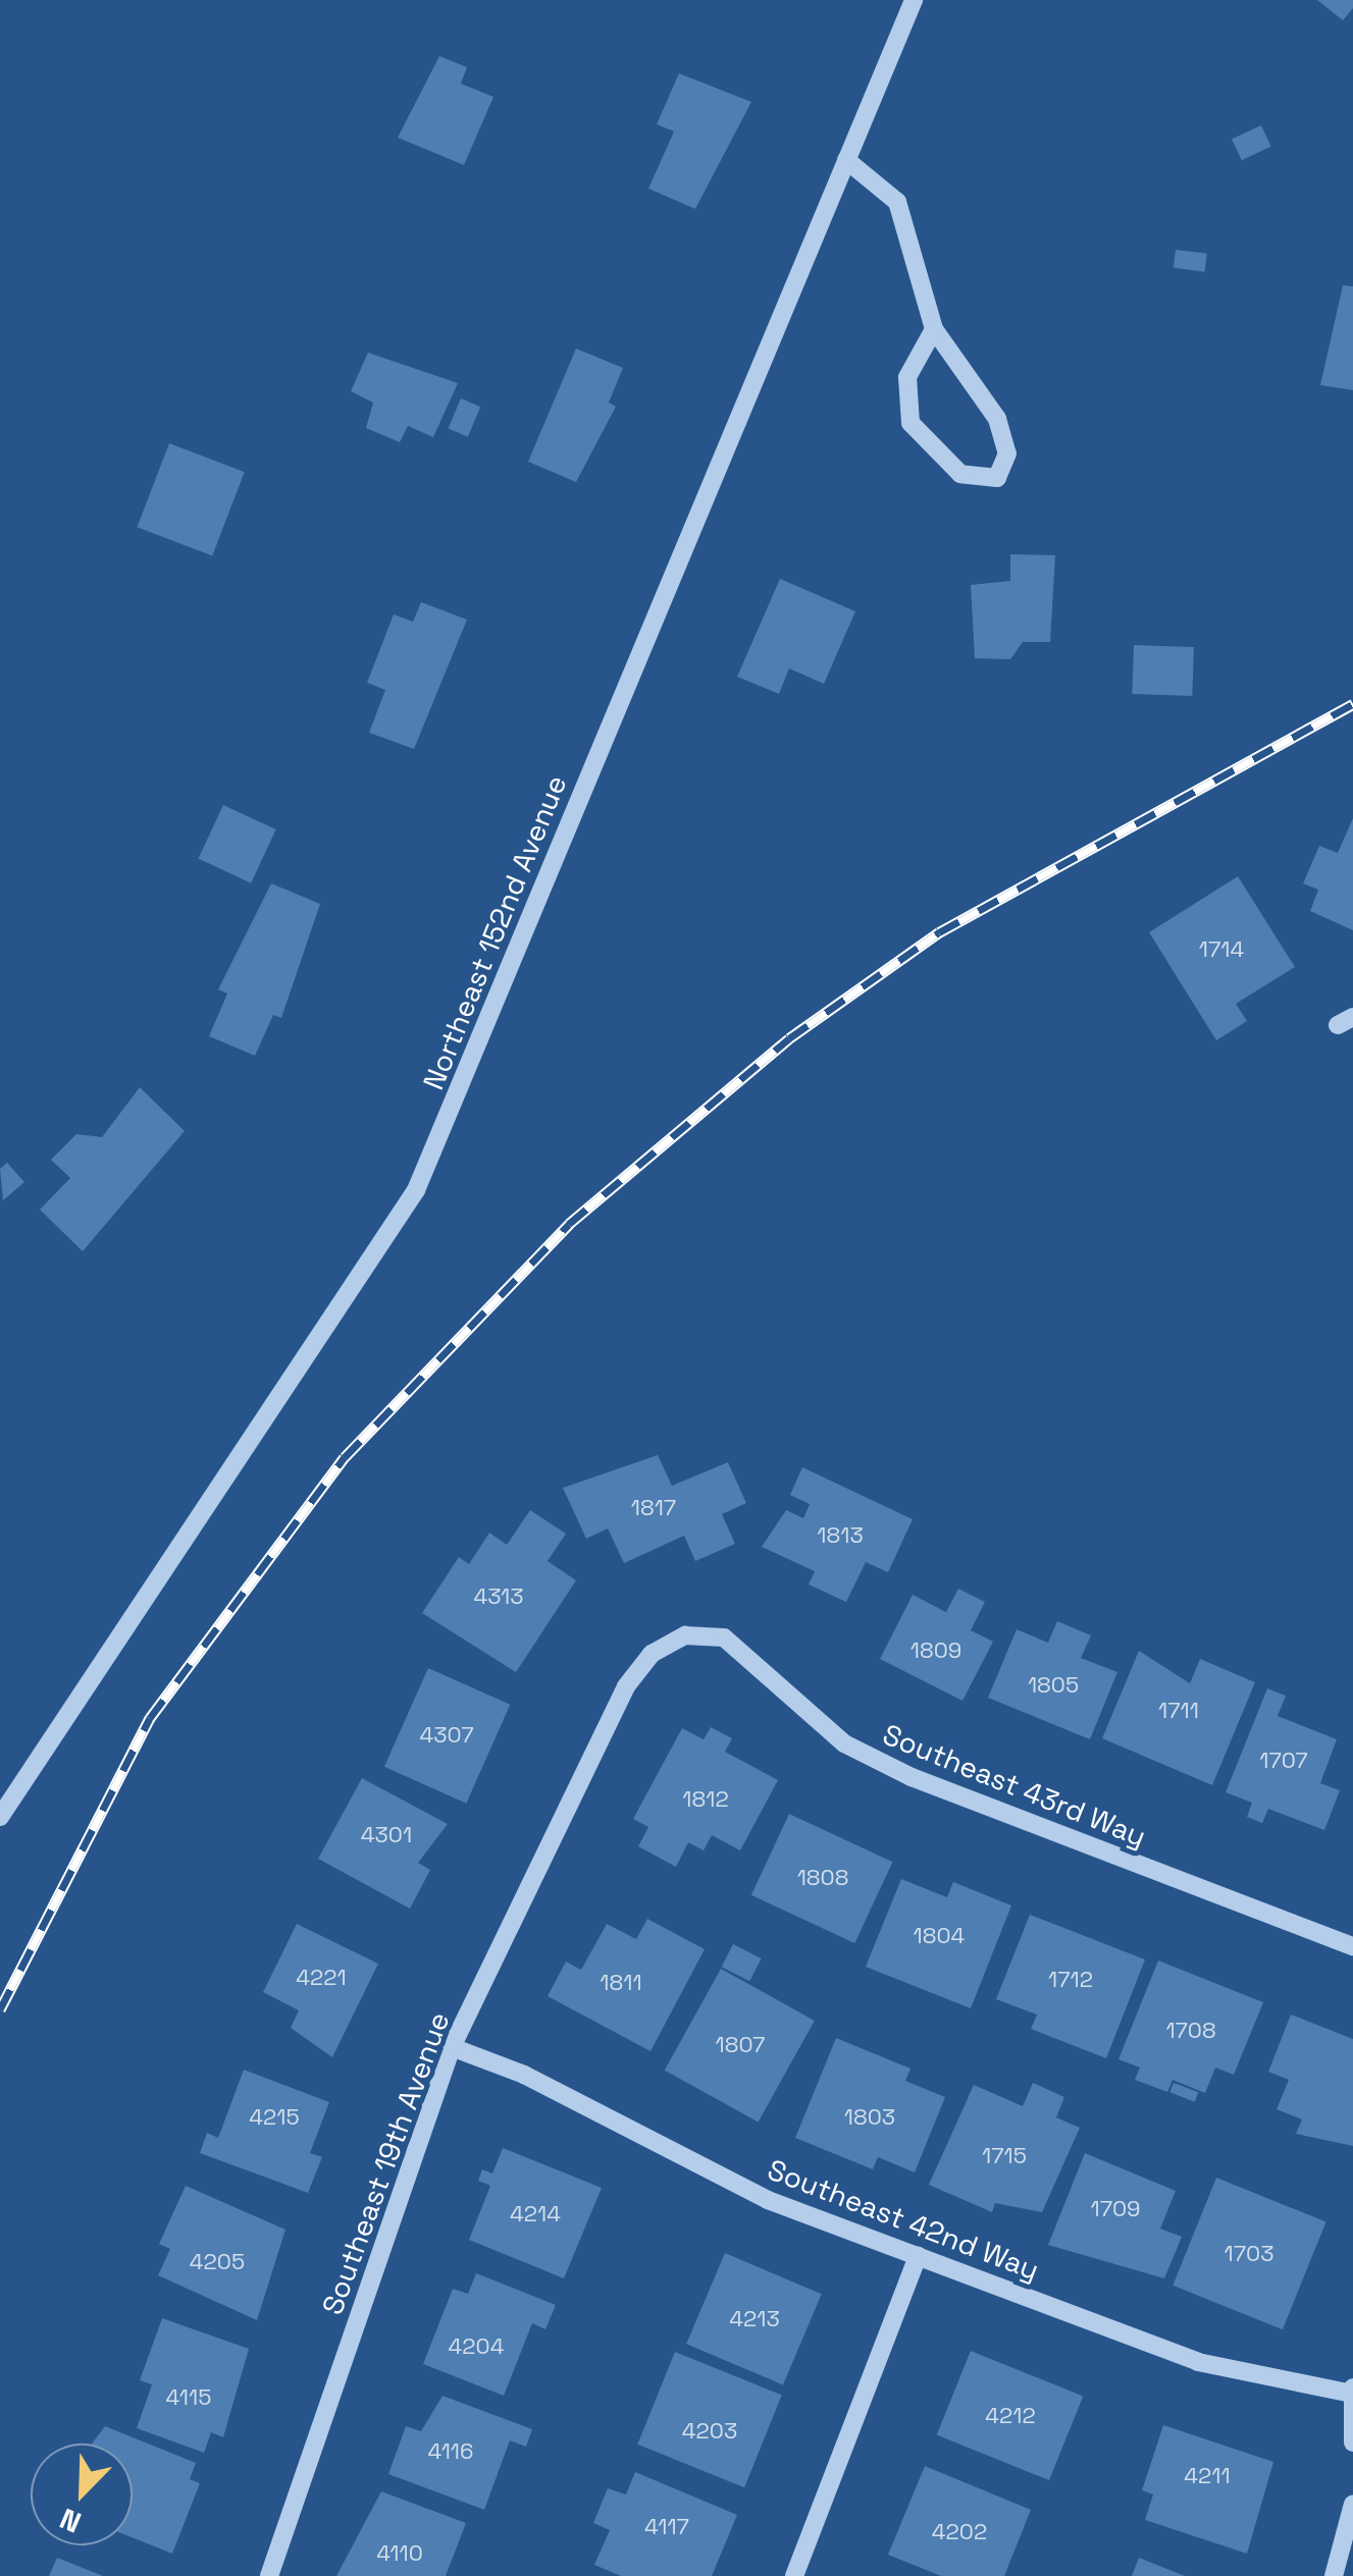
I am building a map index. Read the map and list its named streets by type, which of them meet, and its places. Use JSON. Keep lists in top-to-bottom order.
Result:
{
  "streets": {
    "street": [
      "Northeast 152nd Avenue",
      "Southeast 43rd Way",
      "Southeast 19th Avenue",
      "Southeast 42nd Way"
    ]
  },
  "crossings": [
    ["Southeast 43rd Way", "Southeast 19th Avenue"],
    ["Southeast 19th Avenue", "Southeast 42nd Way"]
  ],
  "house_numbers": [
    "1714",
    "1817",
    "1813",
    "4313",
    "1809",
    "1805",
    "1711",
    "4307",
    "1707",
    "1812",
    "4301",
    "1808",
    "1804",
    "4221",
    "1712",
    "1811",
    "1708",
    "1807",
    "4215",
    "1803",
    "1715",
    "1709",
    "4214",
    "1703",
    "4205",
    "4213",
    "4204",
    "4115",
    "4212",
    "4203",
    "4116",
    "4211",
    "4117",
    "4202",
    "4110"
  ],
  "north": "bottom left"
}
